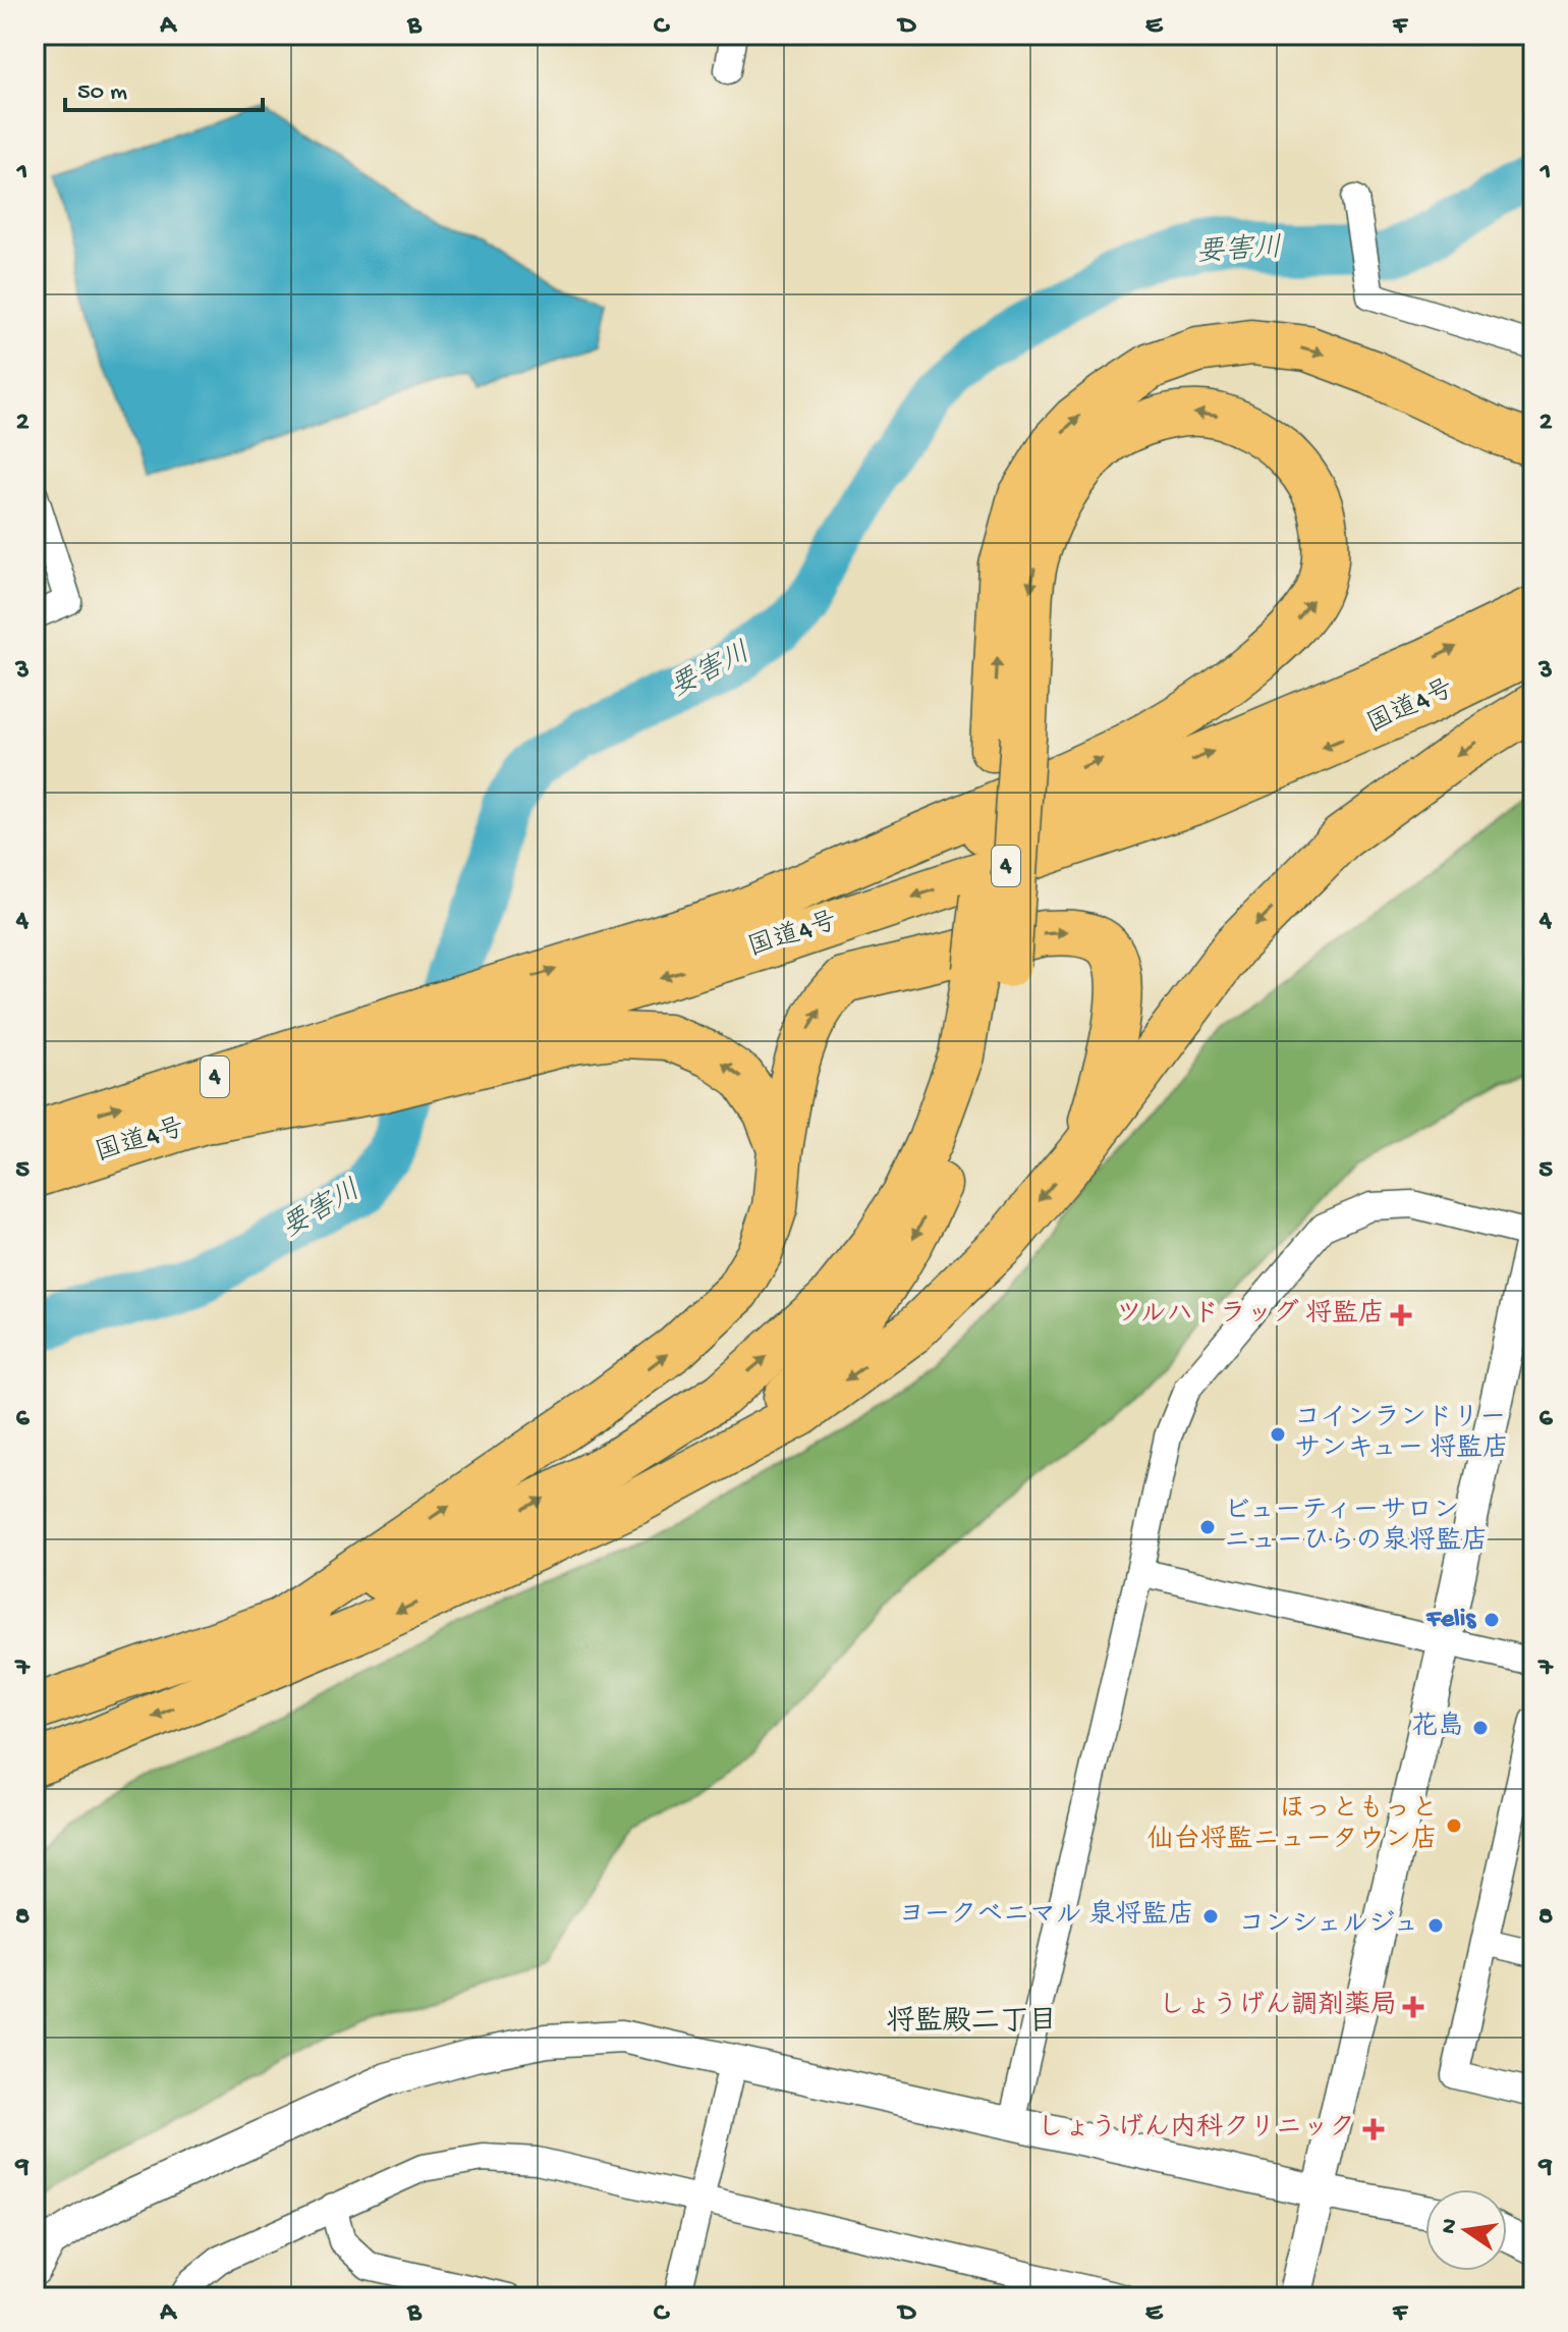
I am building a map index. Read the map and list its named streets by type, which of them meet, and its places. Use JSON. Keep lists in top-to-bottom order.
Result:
{
  "streets": {
    "highway": ["国道4号", "4"]
  },
  "districts": ["将監殿二丁目"],
  "water": ["要害川"],
  "places": {
    "health": ["ツルハドラッグ 将監店", "しょうげん調剤薬局", "しょうげん内科クリニック"],
    "other": [
      "コインランドリー サンキュー 将監店",
      "ビューティーサロン ニューひらの泉将監店",
      "Felis",
      "花島",
      "ほっともっと 仙台将監ニュータウン店",
      "ヨークベニマル 泉将監店",
      "コンシェルジュ"
    ]
  },
  "scale_bar": "50 m",
  "north": "left",
  "grid": {
    "columns": [
      "A",
      "B",
      "C",
      "D",
      "E",
      "F"
    ],
    "rows": [
      "1",
      "2",
      "3",
      "4",
      "5",
      "6",
      "7",
      "8",
      "9"
    ]
  }
}
